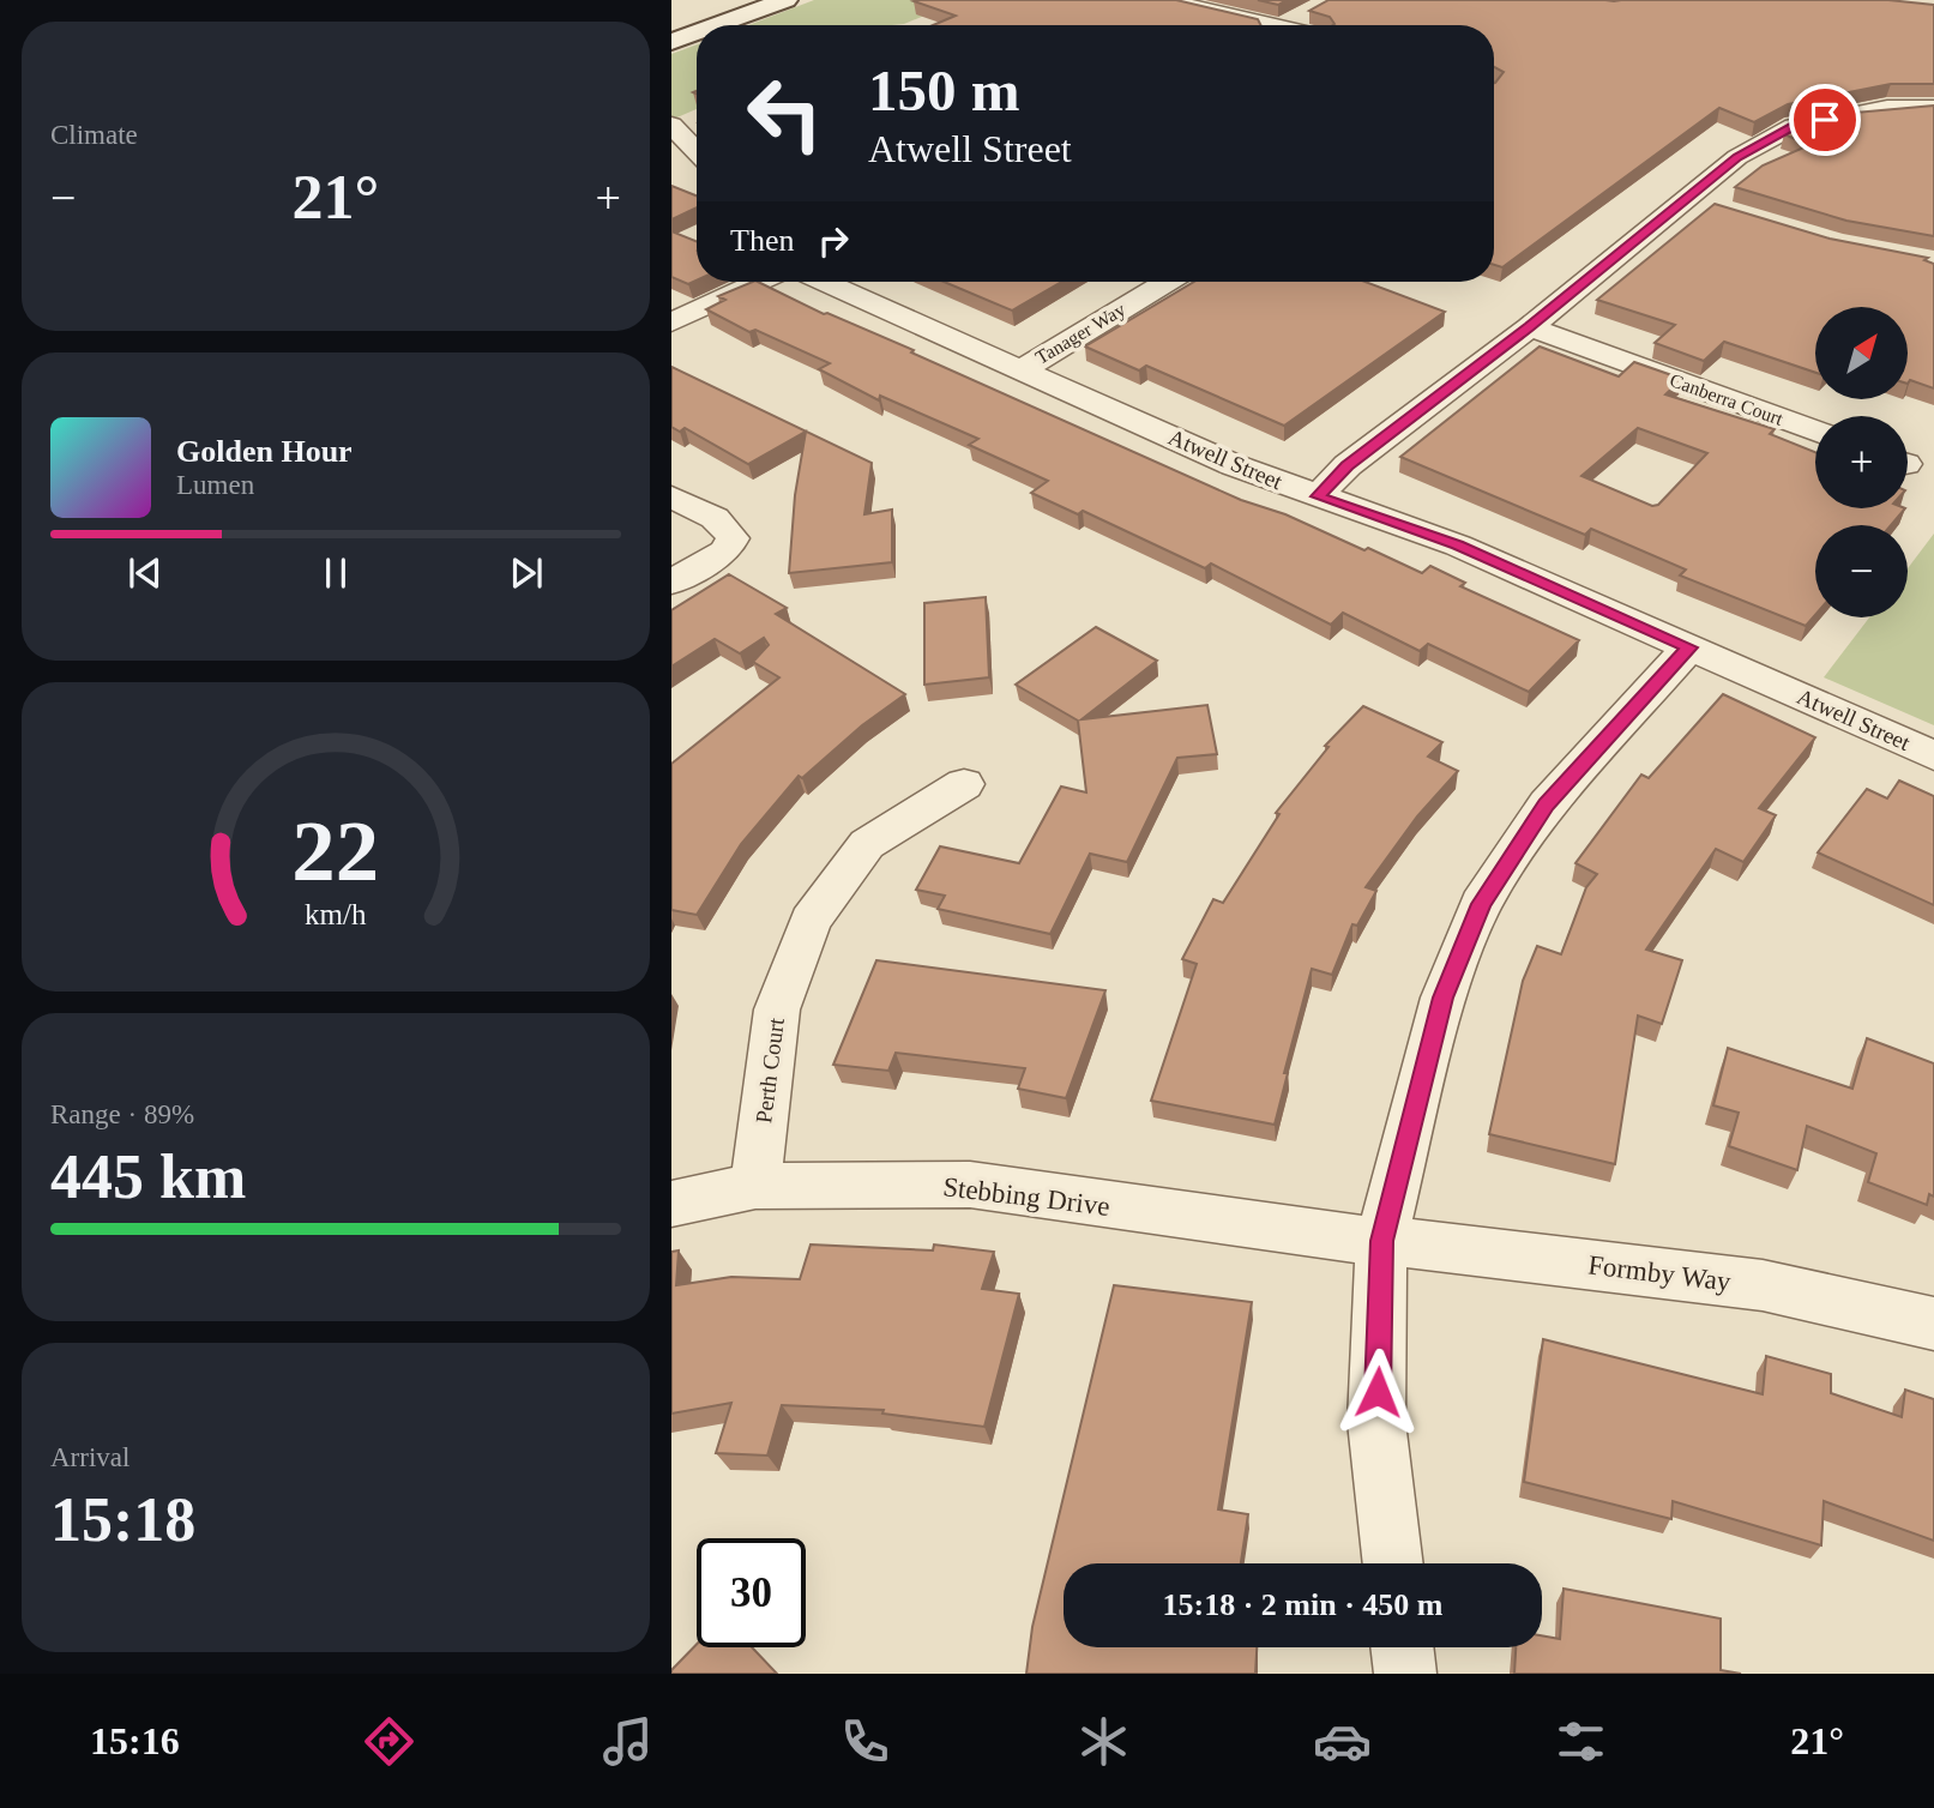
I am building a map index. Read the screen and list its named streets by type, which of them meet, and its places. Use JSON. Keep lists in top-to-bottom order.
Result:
{
  "streets": {
    "street": [
      "Tanager Way",
      "Canberra Court",
      "Atwell Street",
      "Perth Court",
      "Stebbing Drive",
      "Formby Way"
    ]
  },
  "crossings": [
    ["Tanager Way", "Atwell Street"],
    ["Perth Court", "Stebbing Drive"],
    ["Stebbing Drive", "Formby Way"]
  ],
  "north": "top right",
  "page": {
    "tile": [
      "Climate",
      ["Range · 89%", "445 km"],
      ["Arrival", "15:18"]
    ],
    "turn": ["150 m", "Atwell Street"],
    "heat": ["−", "21°", "+"],
    "then": "Then",
    "map_buttons": ["+", "−"],
    "song": ["Golden Hour", "Lumen"],
    "limit": "30",
    "trip": "15:18 · 2 min · 450 m",
    "tabs": ["15:16", "21°"],
    "gauge": ["22", "km/h"]
  }
}
